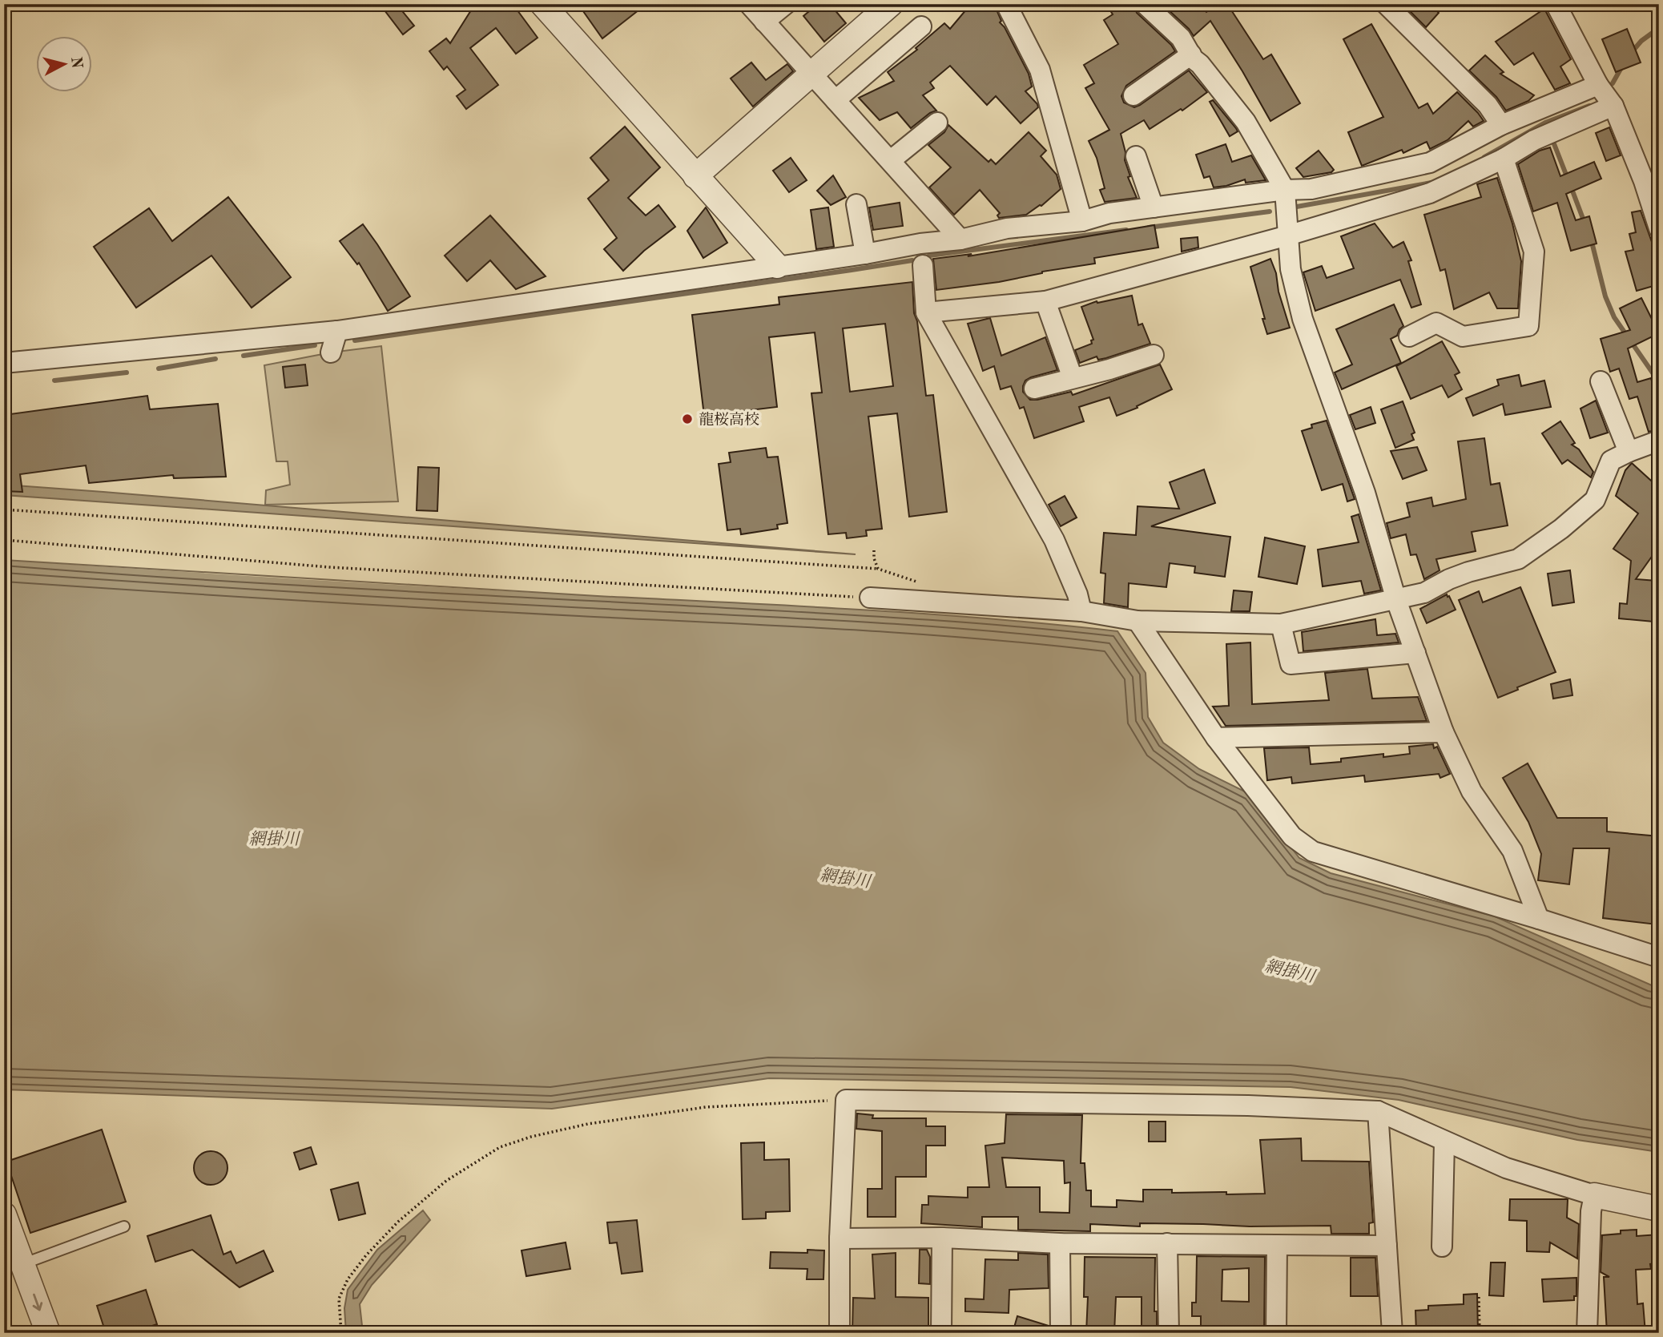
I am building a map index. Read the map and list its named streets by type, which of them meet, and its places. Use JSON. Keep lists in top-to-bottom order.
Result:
{
  "water": ["網掛川"],
  "places": ["龍桜高校"],
  "north": "right"
}
